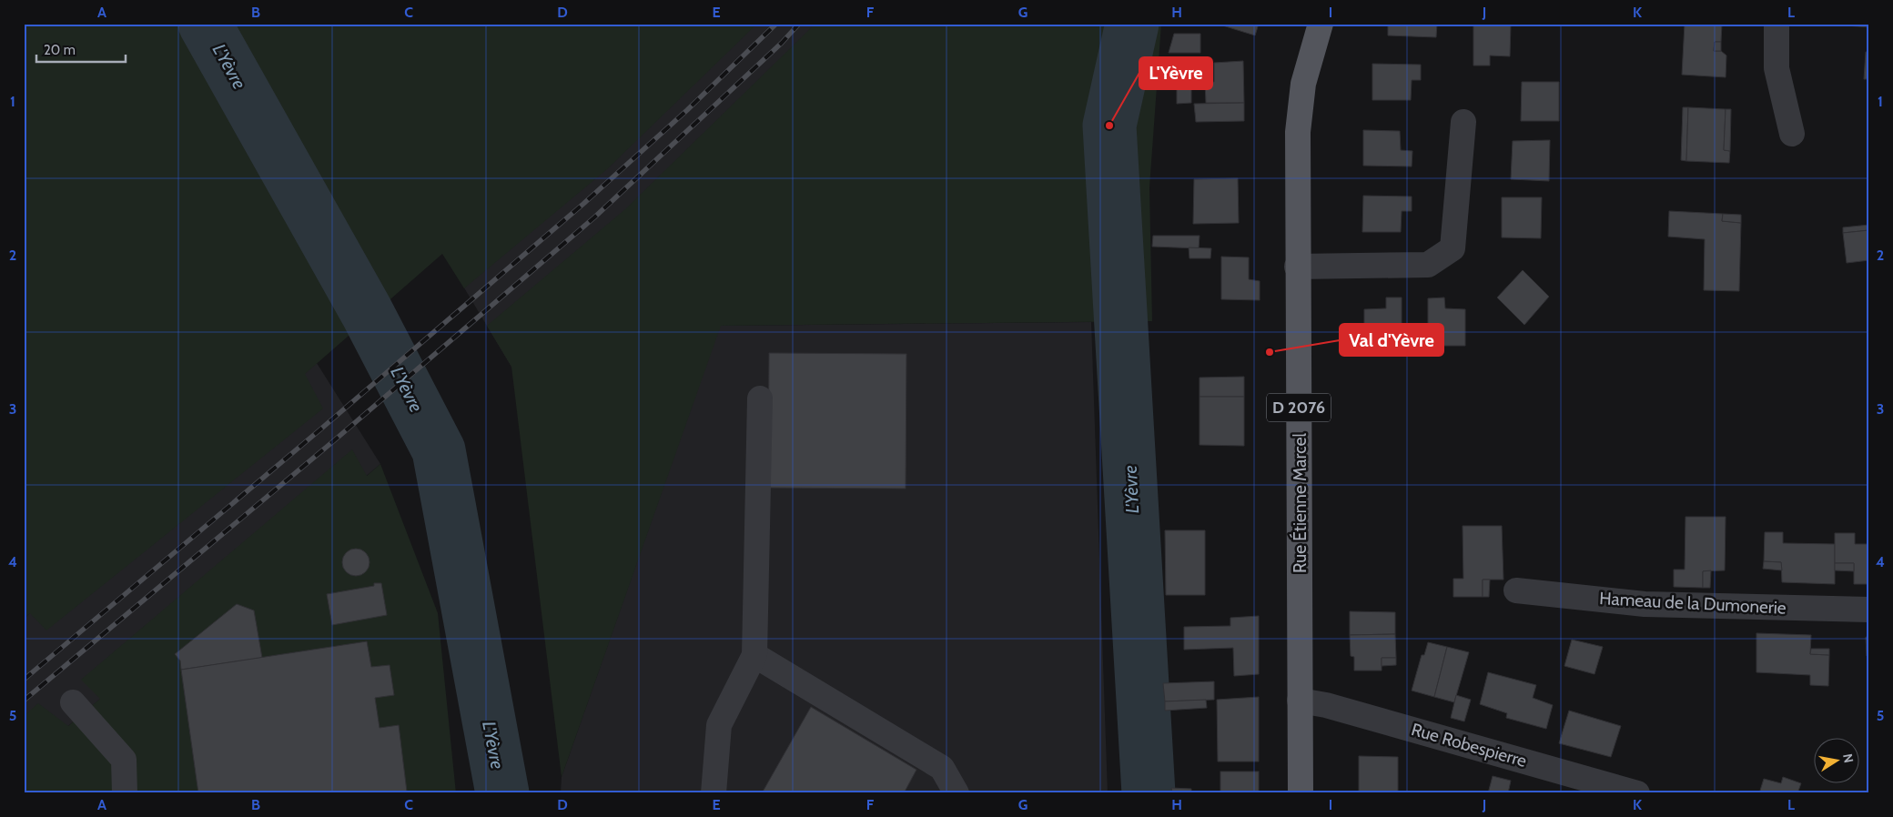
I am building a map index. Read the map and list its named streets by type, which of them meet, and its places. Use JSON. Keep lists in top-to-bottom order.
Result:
{
  "streets": {
    "main road": ["D 2076", "Rue Étienne Marcel"],
    "street": ["Hameau de la Dumonerie", "Rue Robespierre"]
  },
  "crossings": [
    ["Rue Étienne Marcel", "Rue Robespierre"]
  ],
  "water": ["L'Yèvre"],
  "places": ["L'Yèvre", "Val d'Yèvre"],
  "scale_bar": "20 m",
  "north": "right",
  "grid": {
    "columns": [
      "A",
      "B",
      "C",
      "D",
      "E",
      "F",
      "G",
      "H",
      "I",
      "J",
      "K",
      "L"
    ],
    "rows": [
      "1",
      "2",
      "3",
      "4",
      "5"
    ]
  }
}
